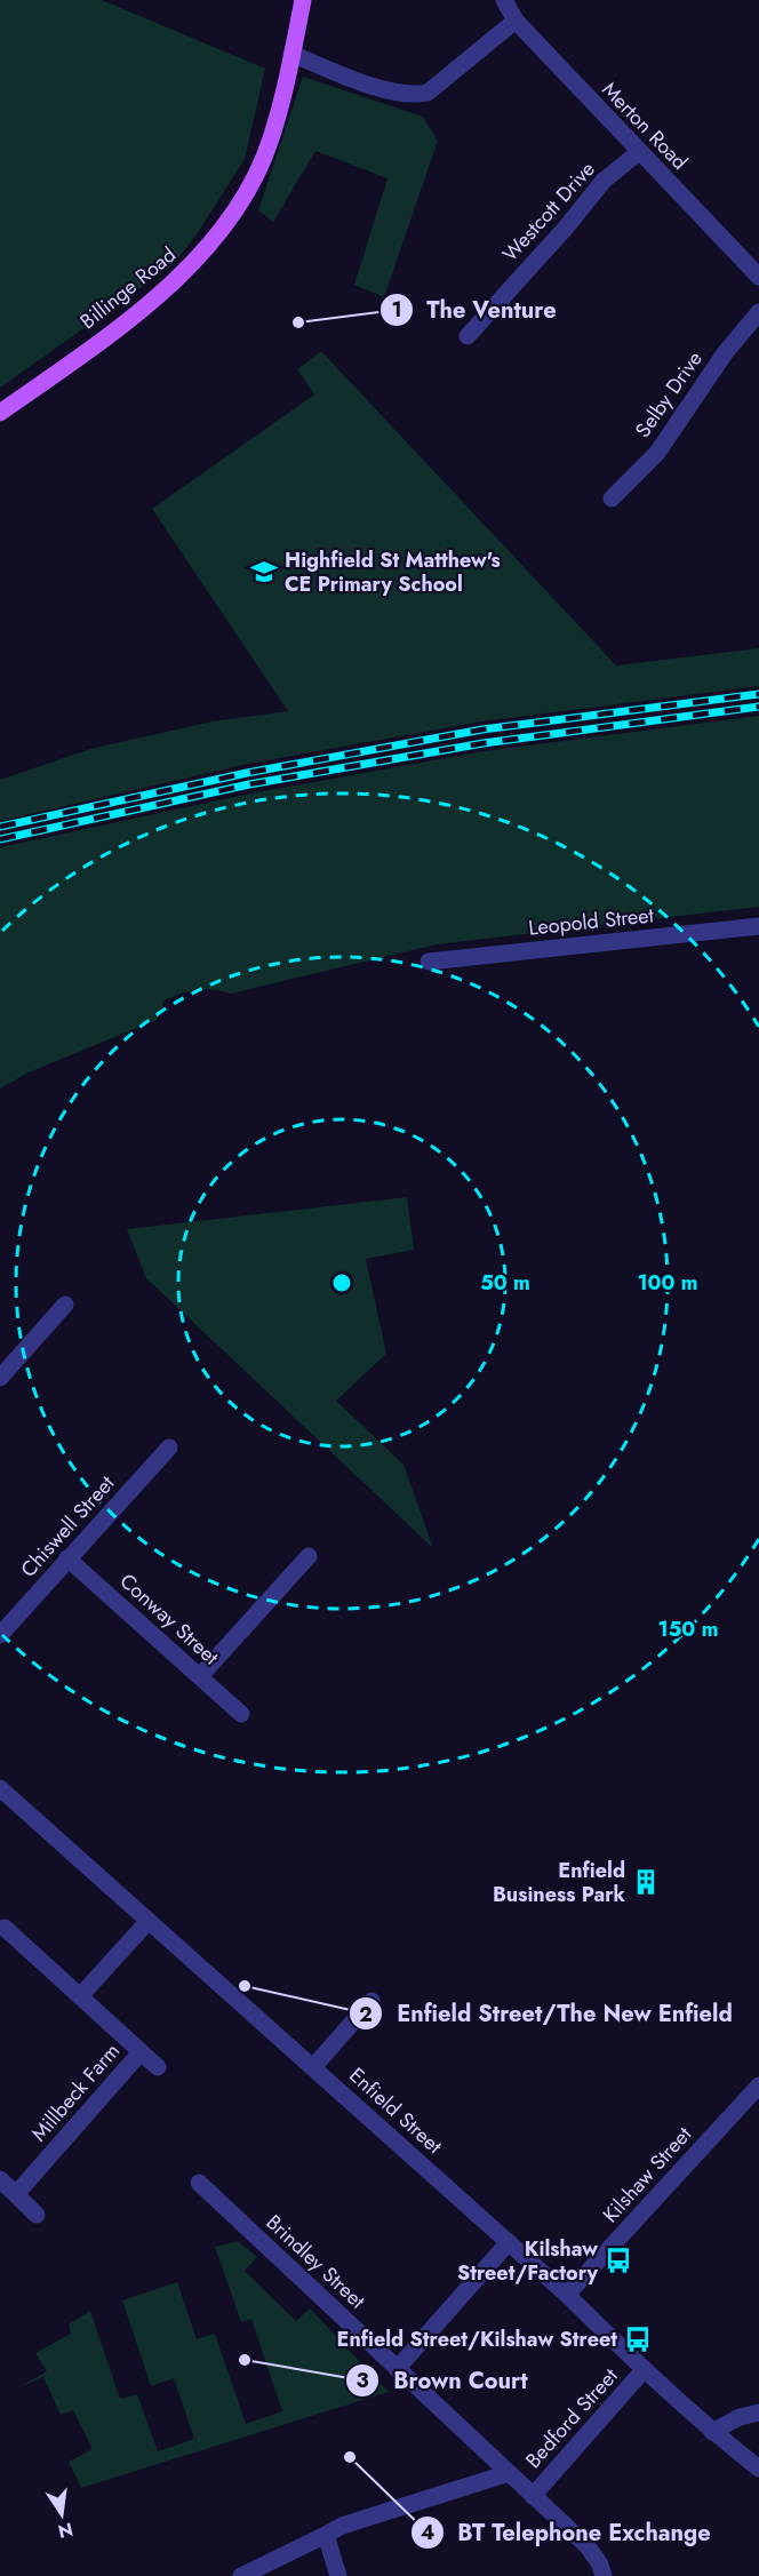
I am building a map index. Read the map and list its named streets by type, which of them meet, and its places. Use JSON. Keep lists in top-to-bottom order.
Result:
{
  "streets": {
    "main road": ["Billinge Road"],
    "street": [
      "Merton Road",
      "Westcott Drive",
      "Selby Drive",
      "Leopold Street",
      "Chiswell Street",
      "Conway Street",
      "Millbeck Farm",
      "Enfield Street",
      "Kilshaw Street",
      "Brindley Street",
      "Bedford Street"
    ]
  },
  "crossings": [
    ["Merton Road", "Westcott Drive"],
    ["Chiswell Street", "Conway Street"],
    ["Enfield Street", "Kilshaw Street"],
    ["Enfield Street", "Bedford Street"],
    ["Brindley Street", "Bedford Street"]
  ],
  "places": {
    "other": [
      "The Venture",
      "Enfield Street/The New Enfield",
      "Brown Court",
      "BT Telephone Exchange"
    ],
    "school or university": ["Highfield St Matthew's CE Primary School"],
    "building": ["Enfield Business Park"],
    "bus stop": ["Kilshaw Street/Factory", "Enfield Street/Kilshaw Street"]
  },
  "north": "bottom",
  "rings": ["50 m", "100 m", "150 m"]
}
